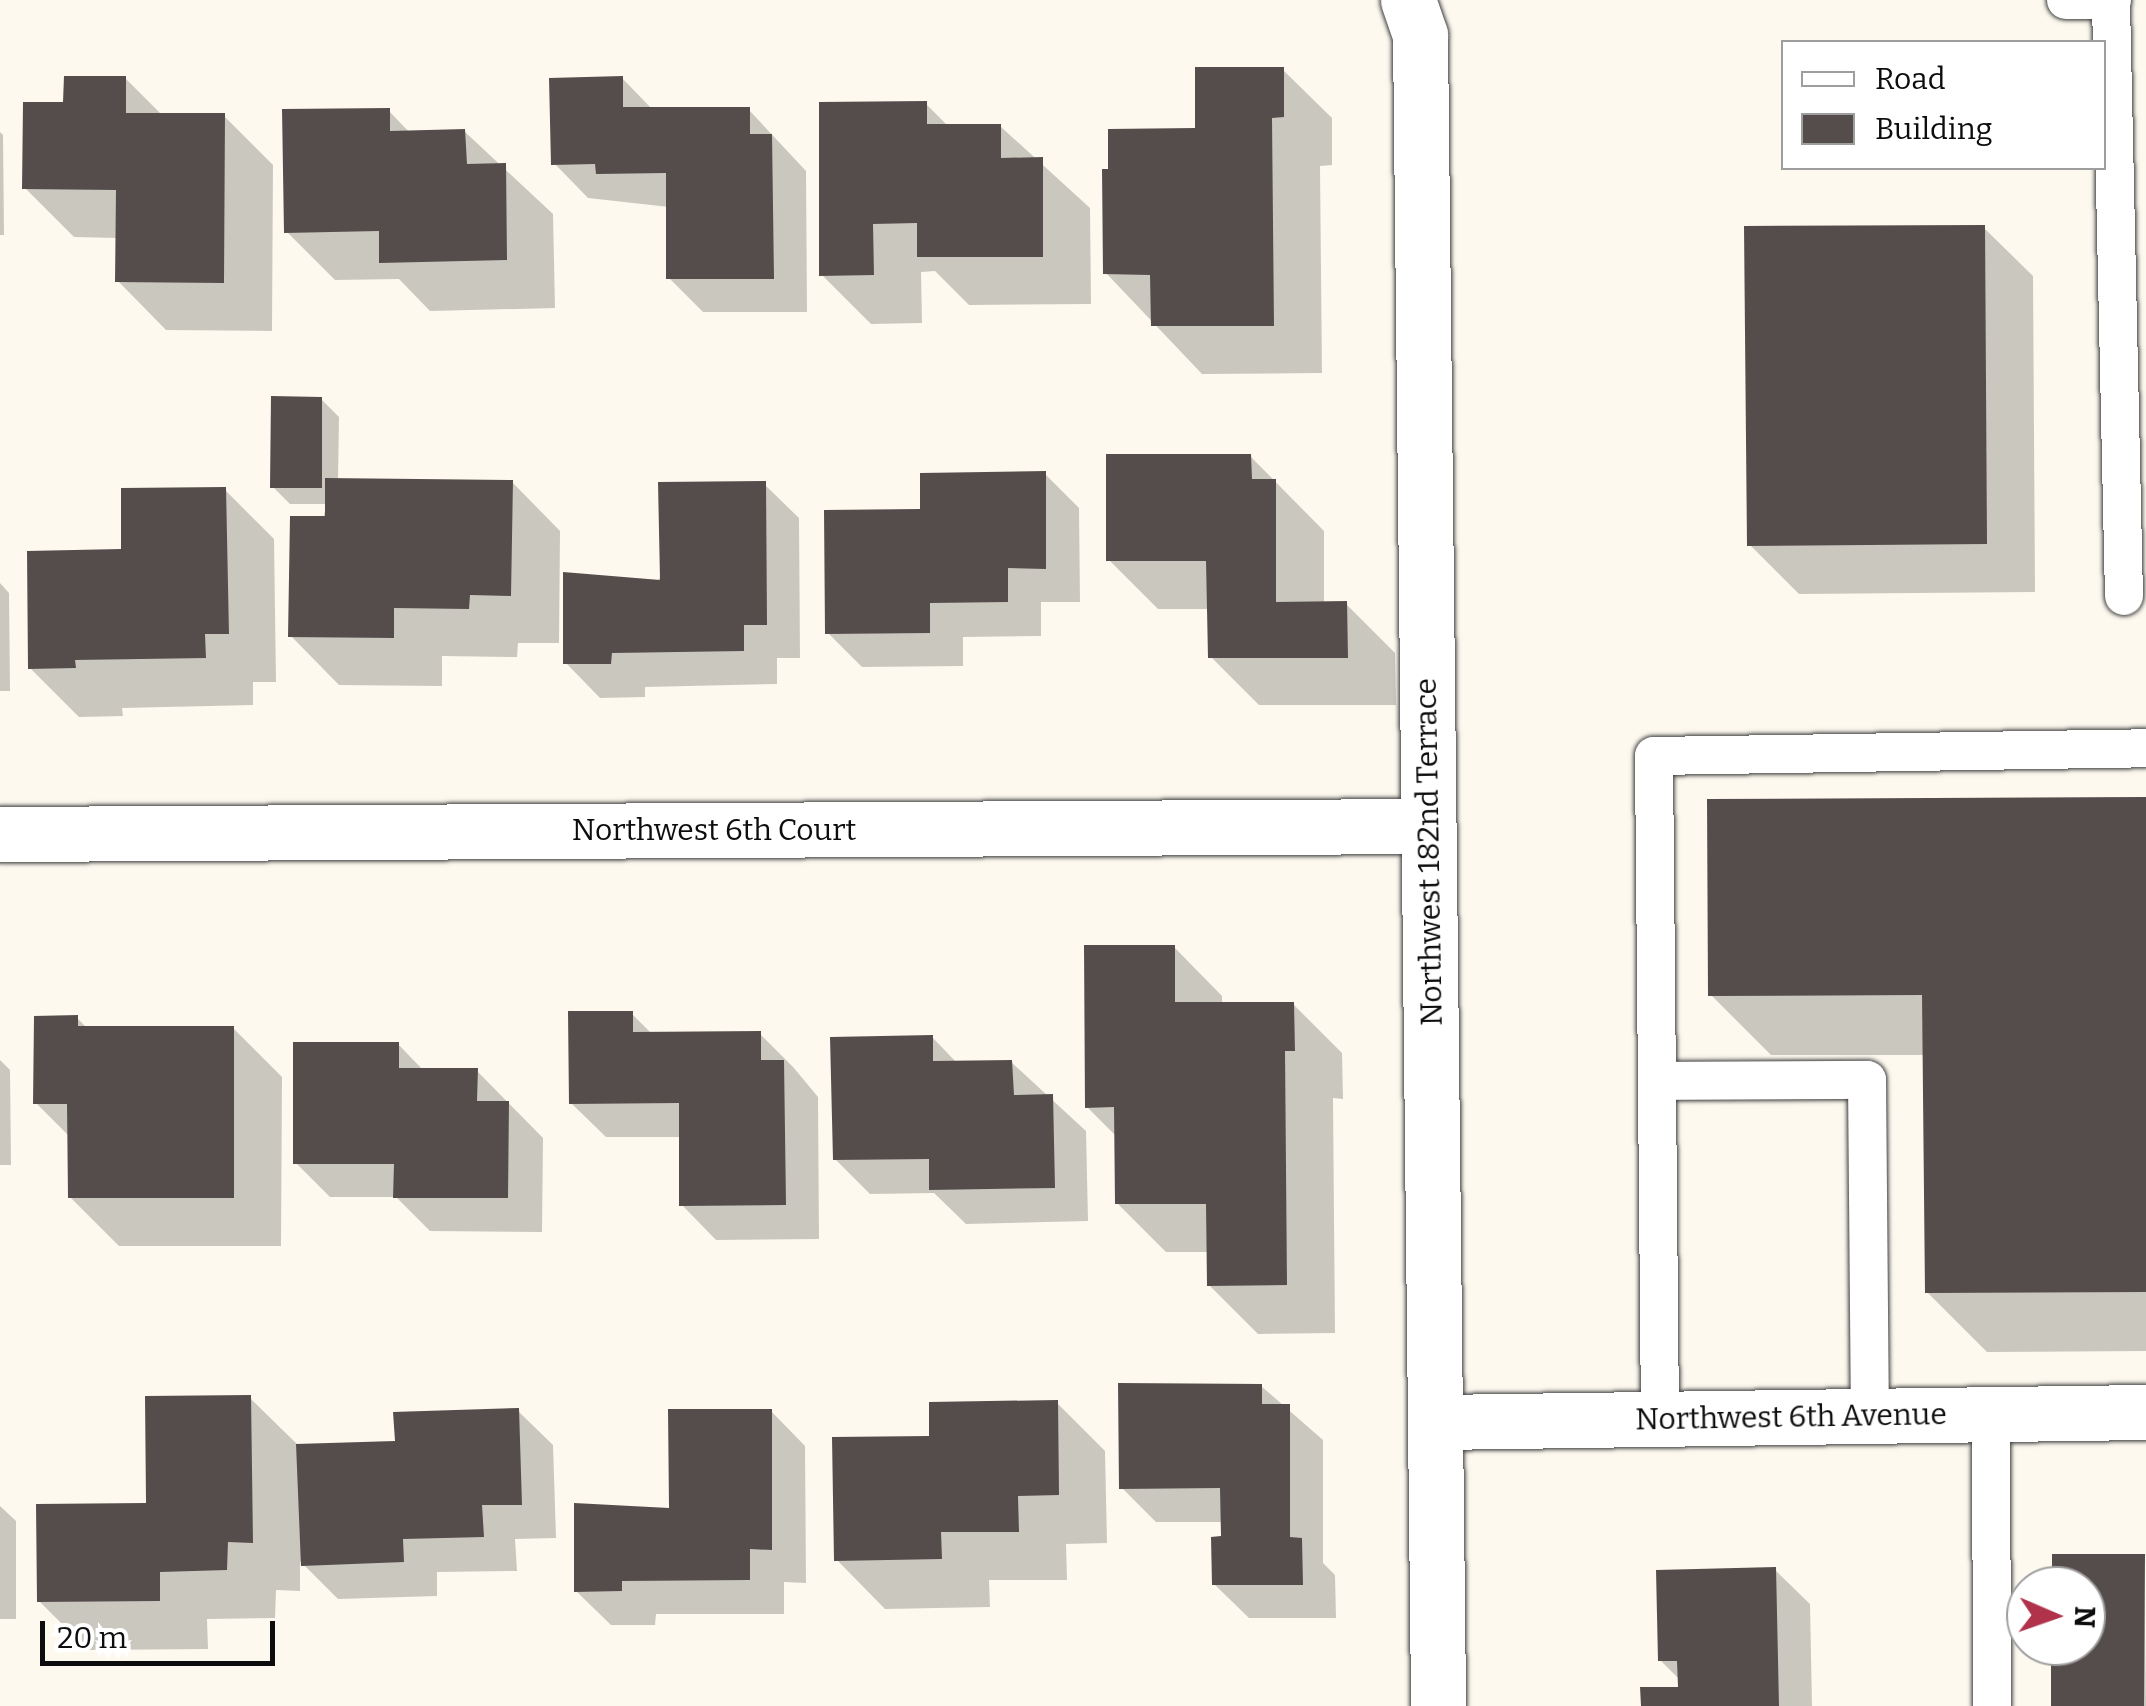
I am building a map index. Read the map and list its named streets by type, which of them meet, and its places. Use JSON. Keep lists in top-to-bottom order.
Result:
{
  "streets": {
    "street": ["Northwest 6th Court", "Northwest 182nd Terrace", "Northwest 6th Avenue"]
  },
  "crossings": [
    ["Northwest 6th Court", "Northwest 182nd Terrace"],
    ["Northwest 182nd Terrace", "Northwest 6th Avenue"]
  ],
  "legend": ["Road", "Building"],
  "scale_bar": "20 m",
  "north": "right"
}
